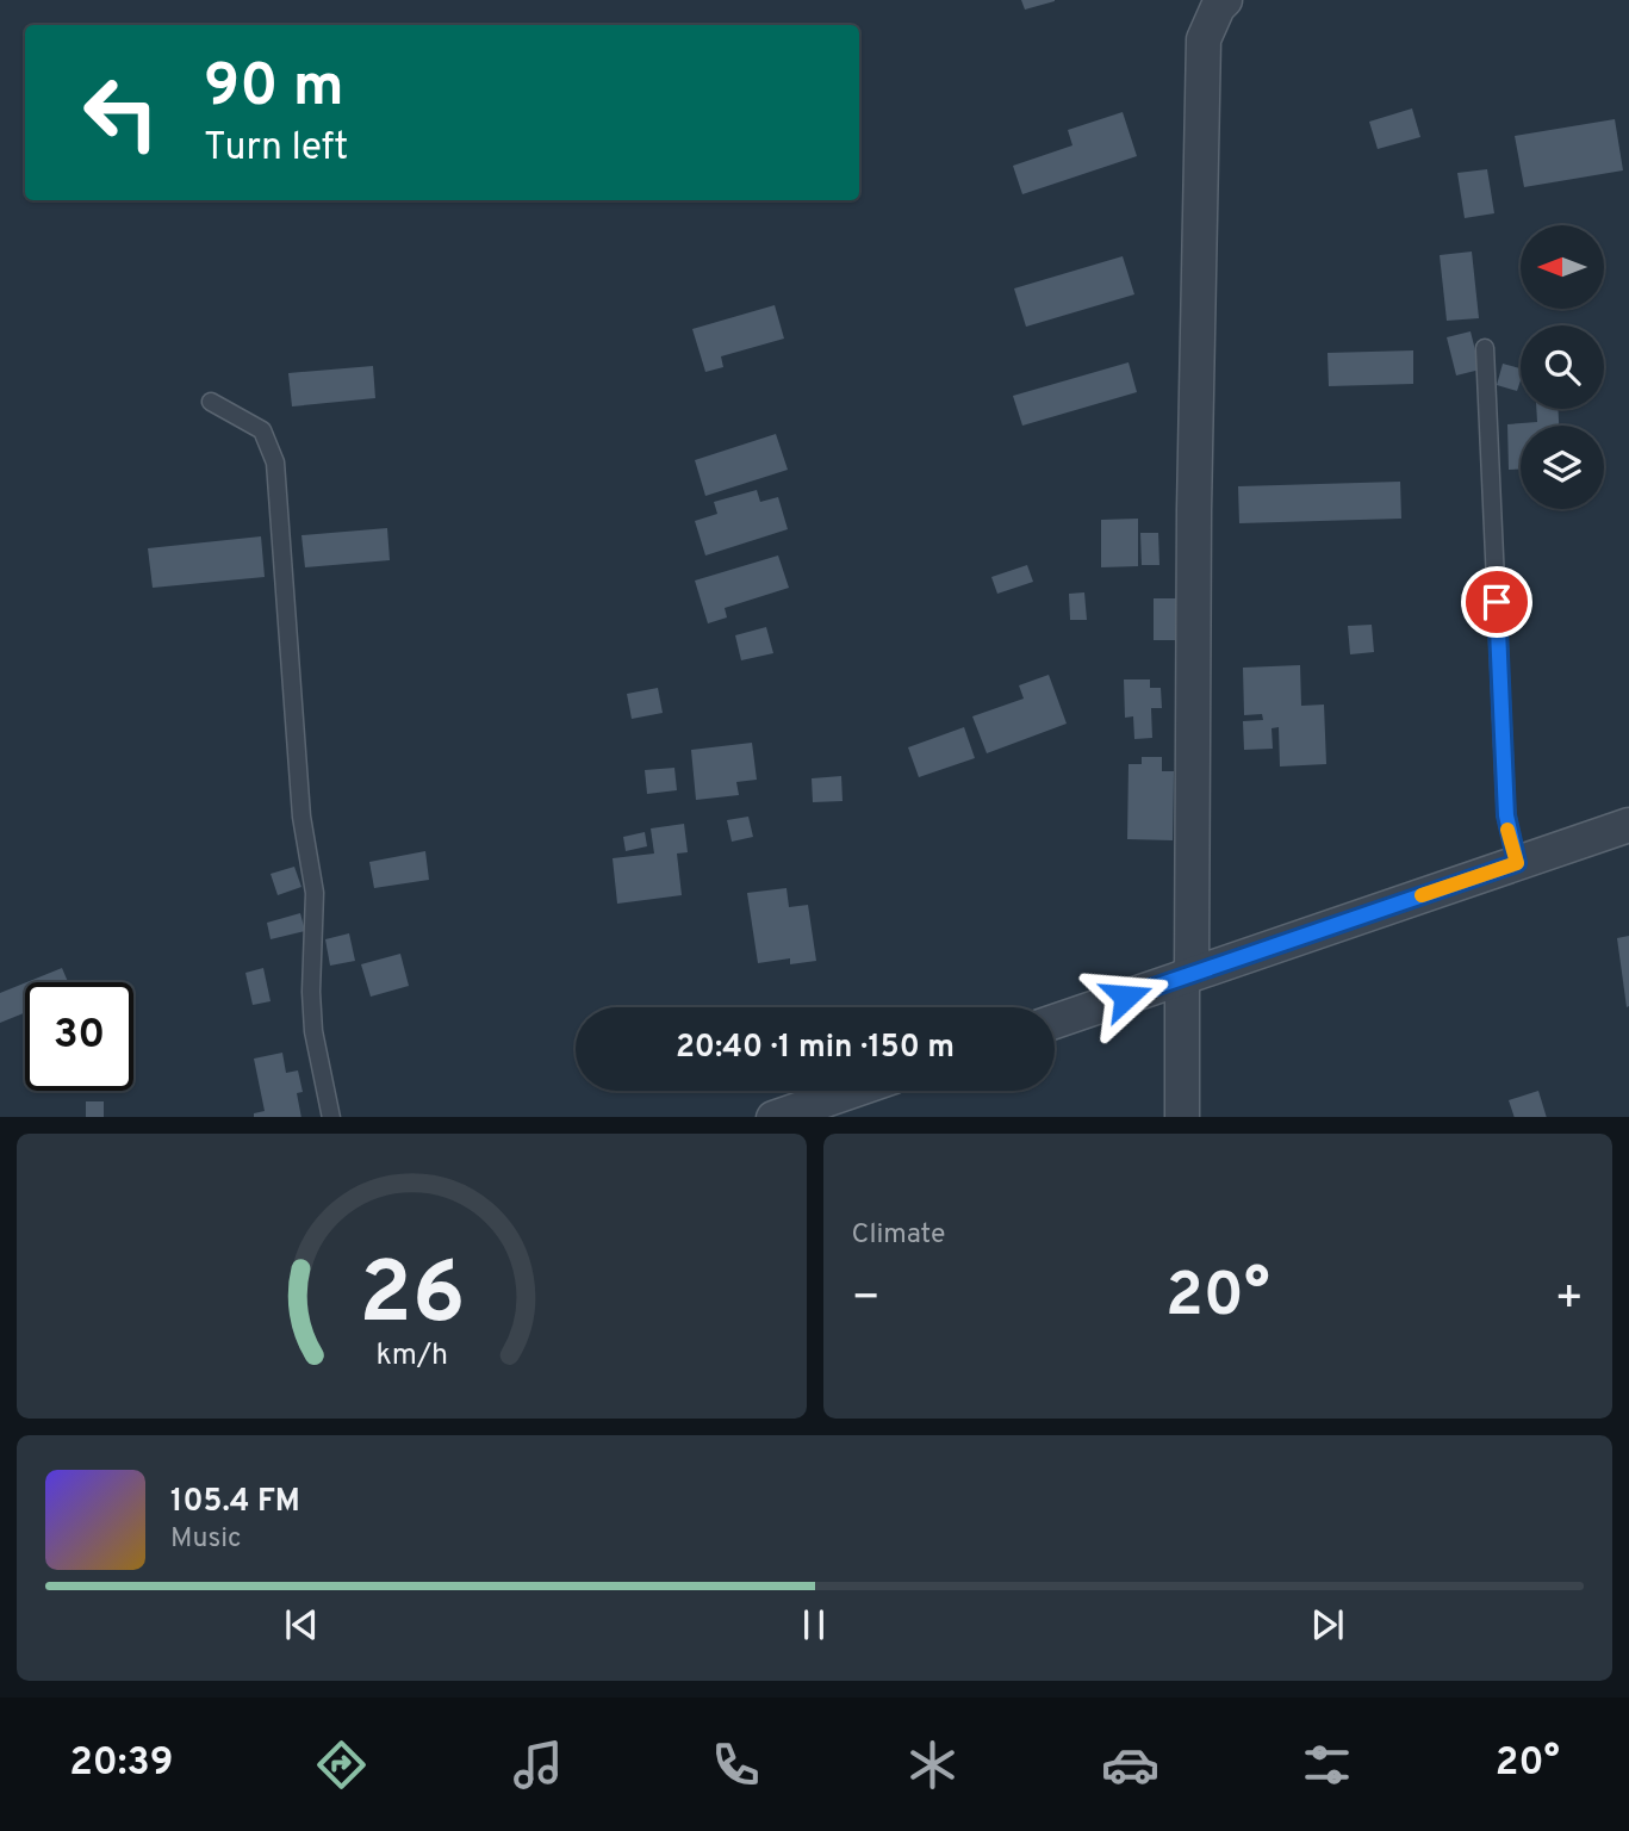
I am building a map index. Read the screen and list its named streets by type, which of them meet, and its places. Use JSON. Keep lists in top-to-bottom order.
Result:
{
  "north": "left",
  "page": {
    "turn": ["90 m", "Turn left"],
    "limit": "30",
    "trip": "20:40 · 1 min · 150 m",
    "tile": "Climate",
    "heat": ["−", "20°", "+"],
    "song": ["105.4 FM", "Music"],
    "tabs": ["20:39", "20°"],
    "gauge": ["26", "km/h"]
  }
}
